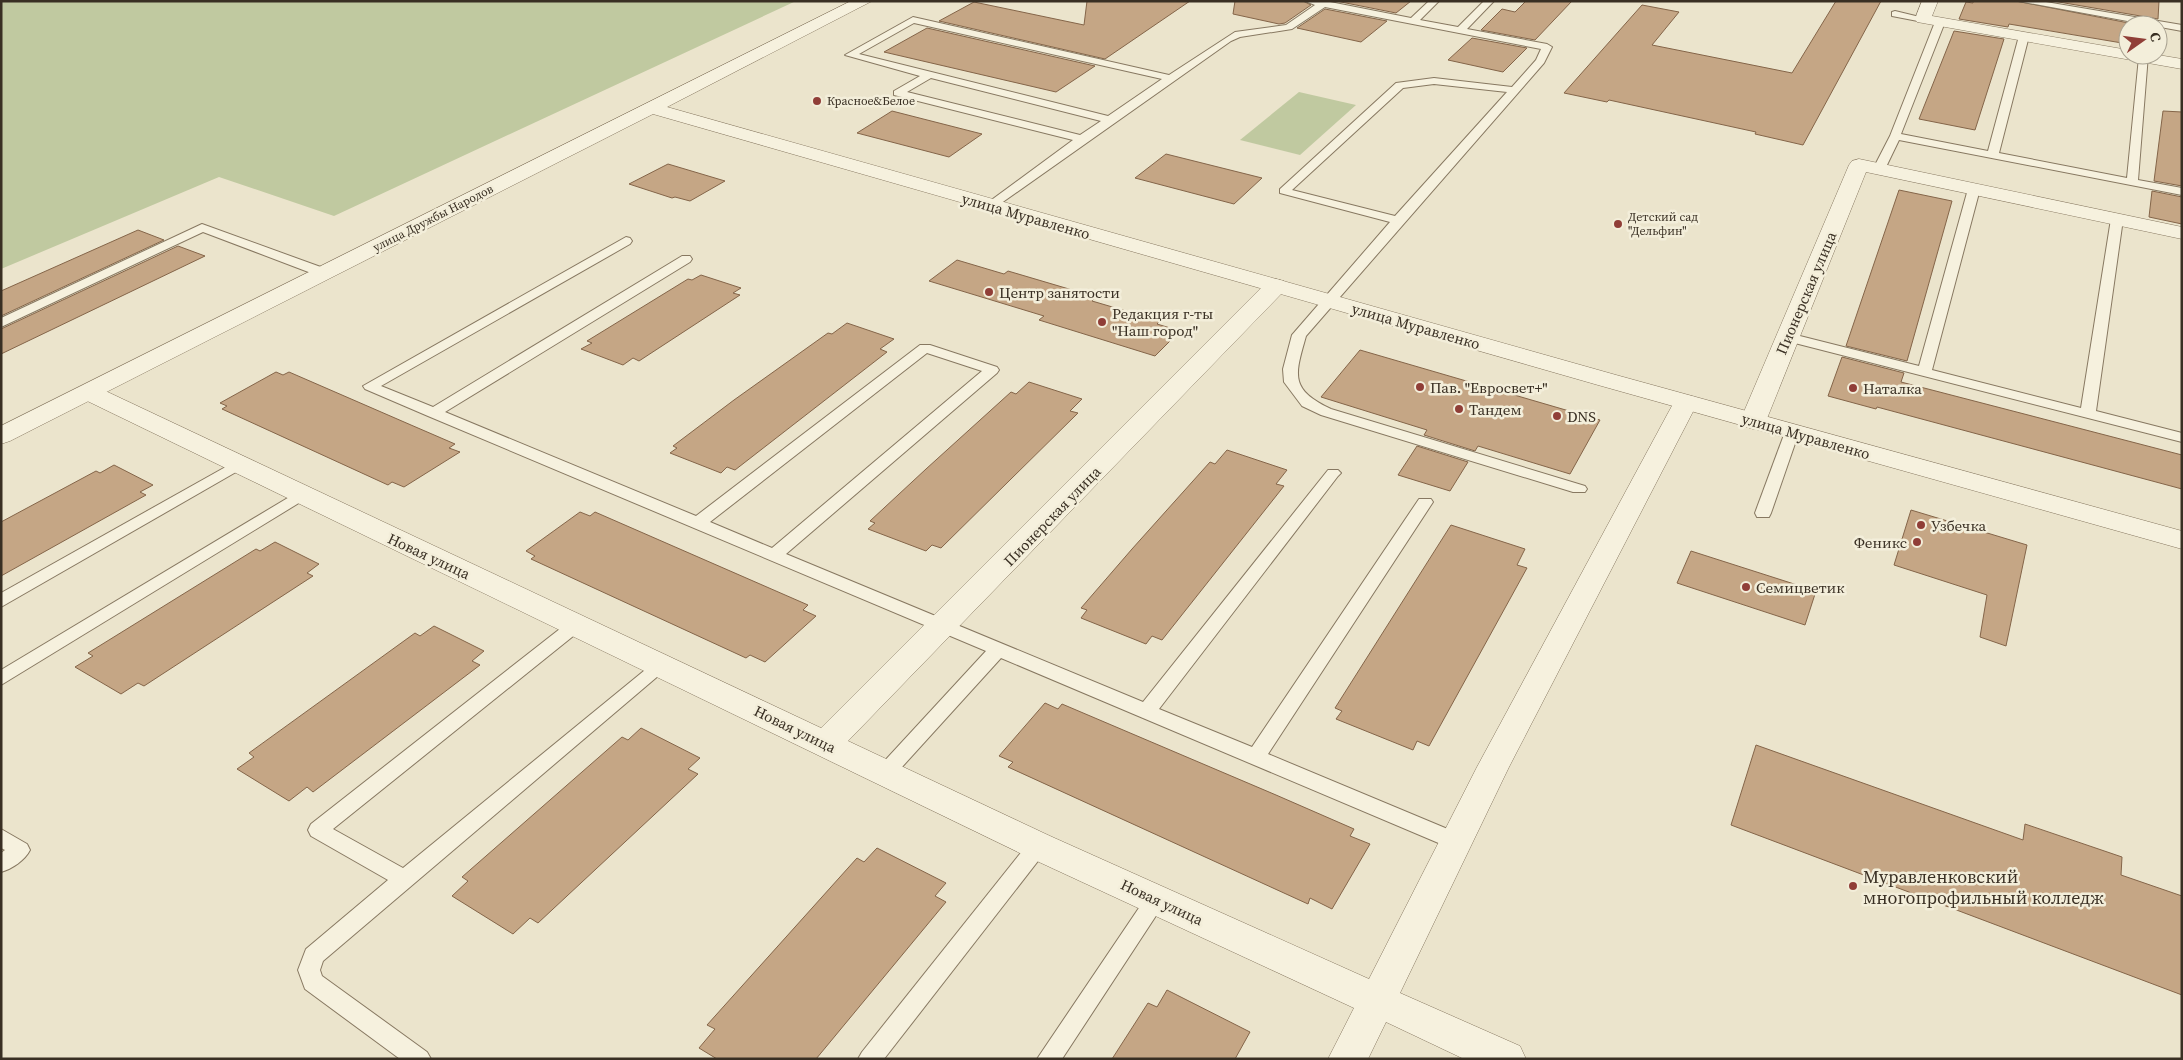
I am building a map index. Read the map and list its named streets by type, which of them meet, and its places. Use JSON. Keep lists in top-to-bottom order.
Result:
{
  "streets": {
    "street": [
      "улица Муравленко",
      "улица Дружбы Народов",
      "Пионерская улица",
      "Новая улица"
    ]
  },
  "crossings": [
    ["улица Муравленко", "улица Дружбы Народов"],
    ["улица Муравленко", "Пионерская улица"],
    ["улица Дружбы Народов", "Новая улица"],
    ["Пионерская улица", "Новая улица"]
  ],
  "places": [
    "Красное&Белое",
    "Детский сад \"Дельфин\"",
    "Центр занятости",
    "Редакция г-ты \"Наш город\"",
    "Пав. \"Евросвет+\"",
    "Наталка",
    "Тандем",
    "DNS",
    "Узбечка",
    "Феникс",
    "Семицветик",
    "Муравленковский многопрофильный колледж"
  ],
  "north": "right"
}
